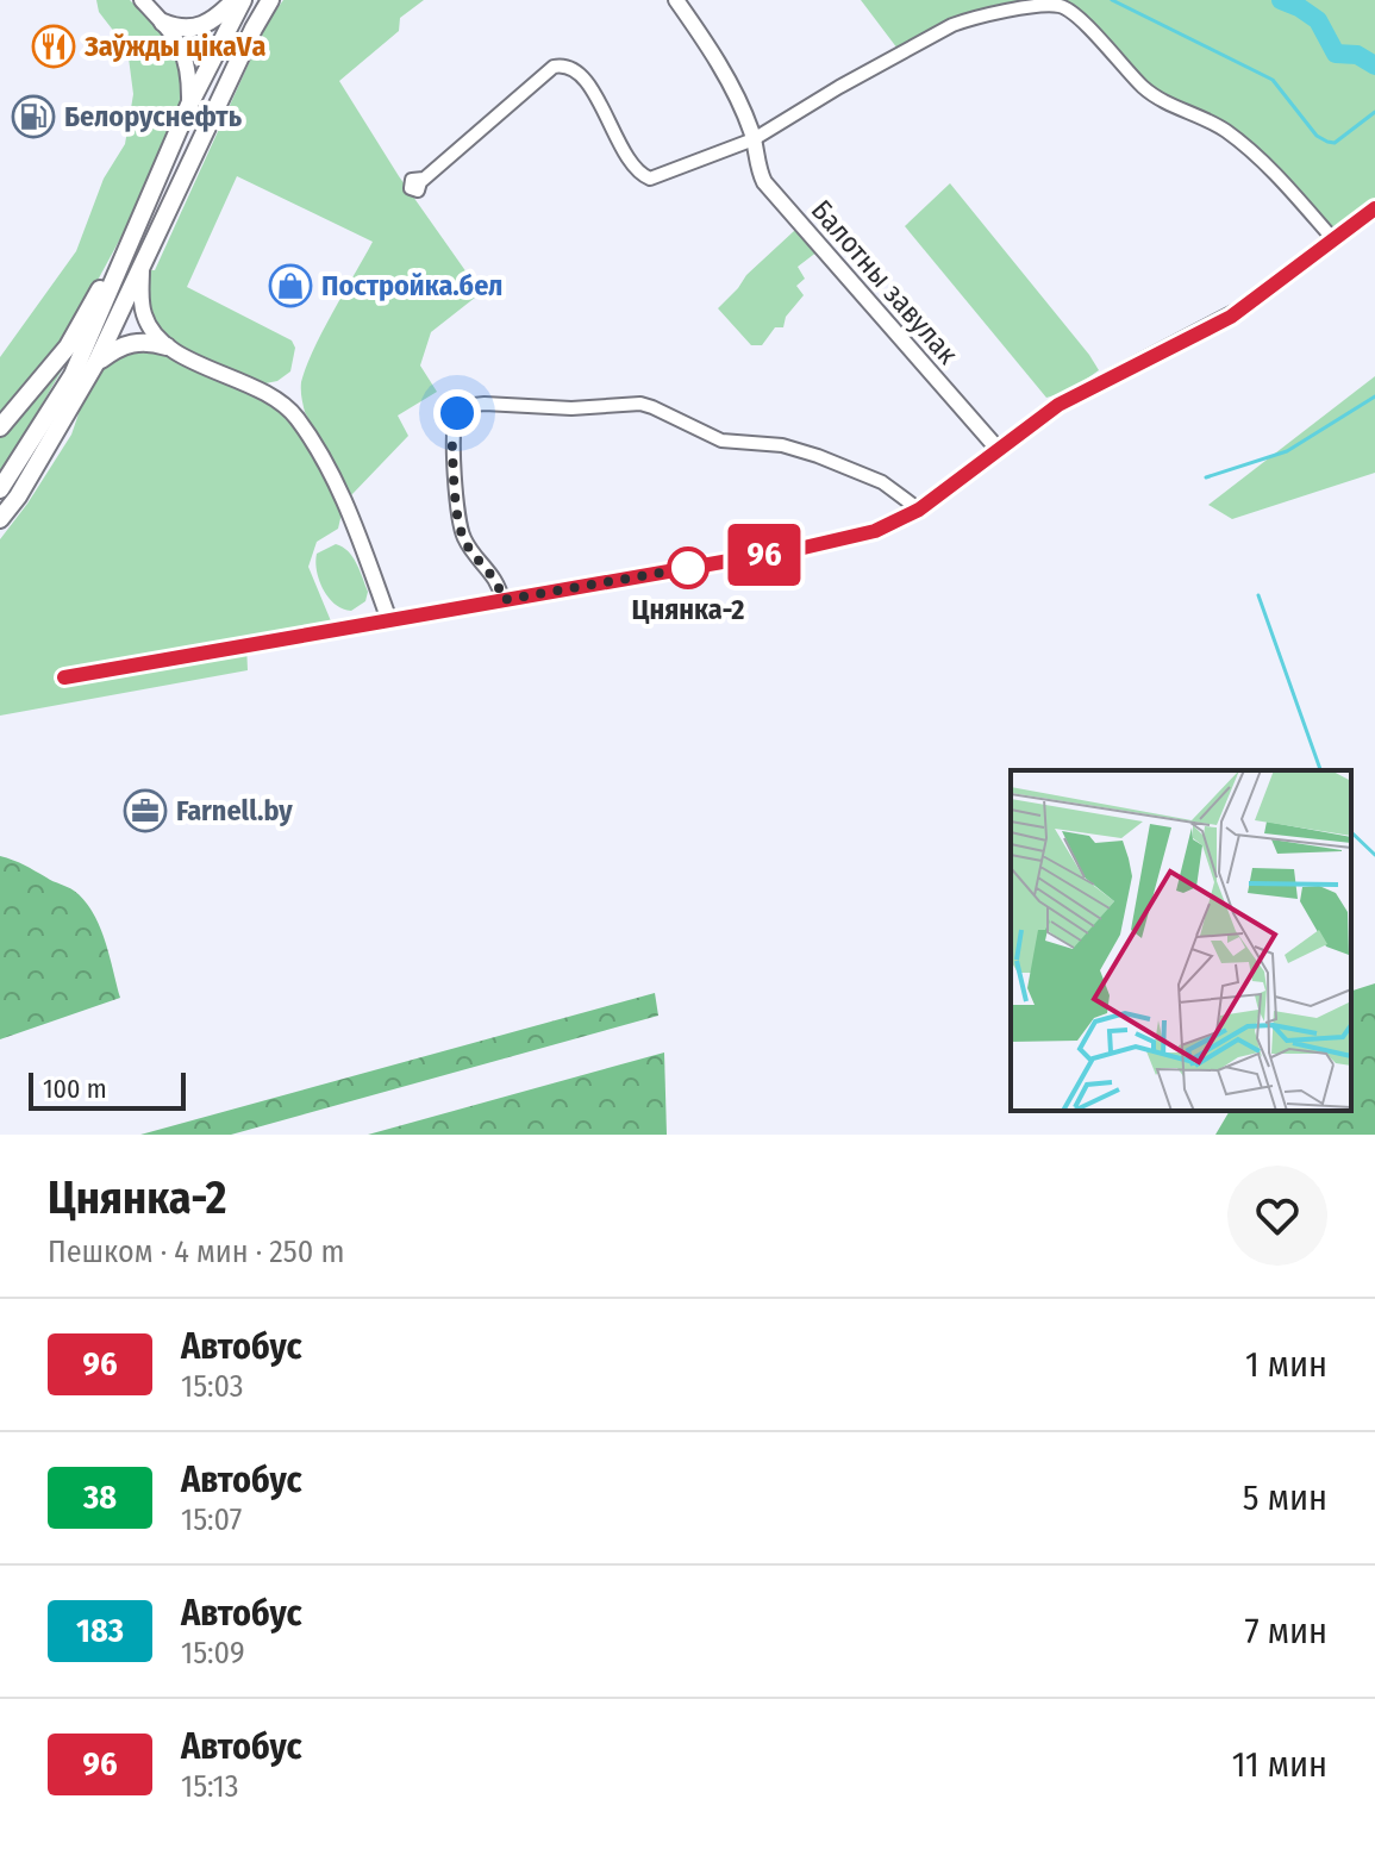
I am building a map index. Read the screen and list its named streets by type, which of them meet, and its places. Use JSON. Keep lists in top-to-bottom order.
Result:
{
  "streets": {
    "main road": ["Балотны завулак"]
  },
  "places": {
    "restaurant": ["Заўжды цікаVа"],
    "fuel station": ["Белоруснефть"],
    "shop": ["Постройка.бел"],
    "other": ["Цнянка-2"],
    "office": ["Farnell.by"]
  },
  "lines": ["bus line 96"],
  "scale_bar": "100 m",
  "page": {
    "on_map": "96",
    "scale": "100 m",
    "heading": ["Цнянка-2", "Пешком · 4 мин · 250 m"],
    "list": [
      {
        "mark": "96",
        "name": "Автобус",
        "note": "15:03",
        "value": "1 мин"
      },
      {
        "mark": "38",
        "name": "Автобус",
        "note": "15:07",
        "value": "5 мин"
      },
      {
        "mark": "183",
        "name": "Автобус",
        "note": "15:09",
        "value": "7 мин"
      },
      {
        "mark": "96",
        "name": "Автобус",
        "note": "15:13",
        "value": "11 мин"
      }
    ]
  }
}
